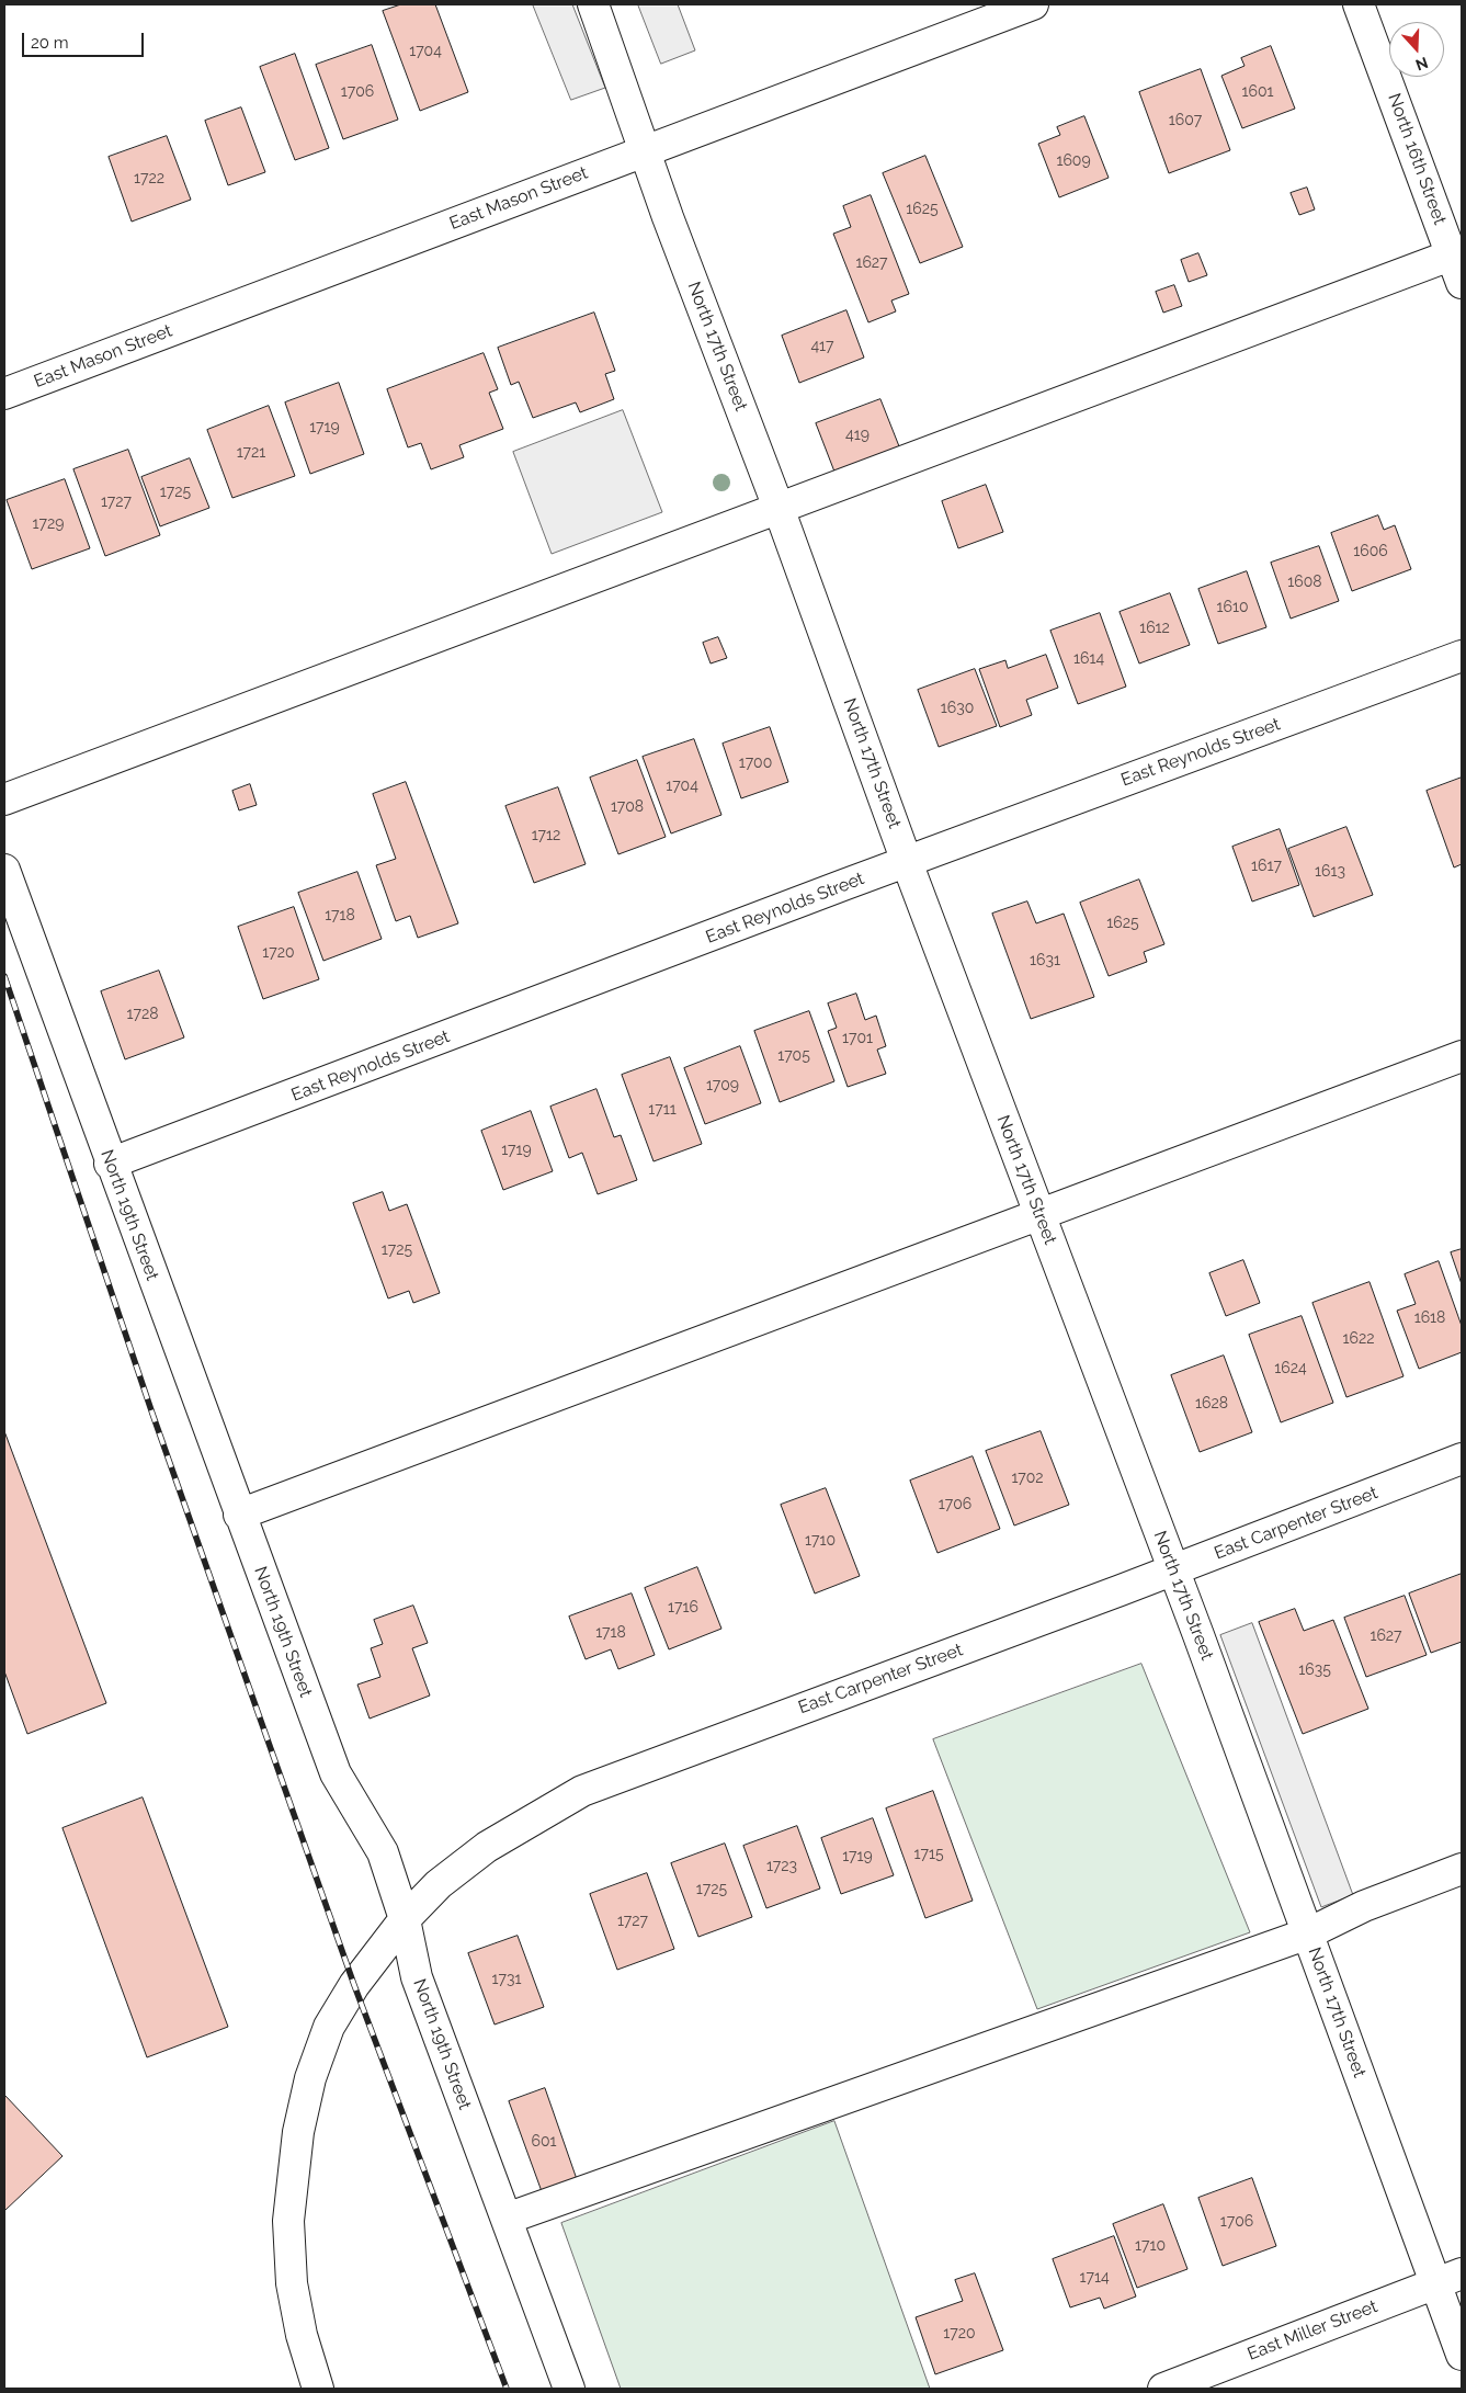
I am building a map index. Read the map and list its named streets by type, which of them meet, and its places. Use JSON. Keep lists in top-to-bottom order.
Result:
{
  "streets": {
    "street": [
      "North 16th Street",
      "East Mason Street",
      "North 17th Street",
      "East Reynolds Street",
      "North 19th Street",
      "East Carpenter Street",
      "East Miller Street"
    ]
  },
  "crossings": [
    ["East Mason Street", "North 17th Street"],
    ["North 17th Street", "East Reynolds Street"],
    ["North 17th Street", "East Carpenter Street"],
    ["North 17th Street", "East Miller Street"],
    ["East Reynolds Street", "North 19th Street"],
    ["North 19th Street", "East Carpenter Street"]
  ],
  "house_numbers": [
    "1704",
    "1706",
    "1601",
    "1607",
    "1609",
    "1722",
    "1625",
    "1627",
    "417",
    "1719",
    "419",
    "1721",
    "1725",
    "1727",
    "1729",
    "1606",
    "1608",
    "1610",
    "1612",
    "1614",
    "1630",
    "1700",
    "1704",
    "1708",
    "1712",
    "1617",
    "1613",
    "1718",
    "1625",
    "1720",
    "1631",
    "1728",
    "1701",
    "1705",
    "1709",
    "1711",
    "1719",
    "1725",
    "1618",
    "1622",
    "1624",
    "1628",
    "1702",
    "1706",
    "1710",
    "1716",
    "1718",
    "1627",
    "1635",
    "1715",
    "1719",
    "1723",
    "1725",
    "1727",
    "1731",
    "601",
    "1706",
    "1710",
    "1714",
    "1720"
  ],
  "scale_bar": "20 m",
  "north": "bottom"
}
